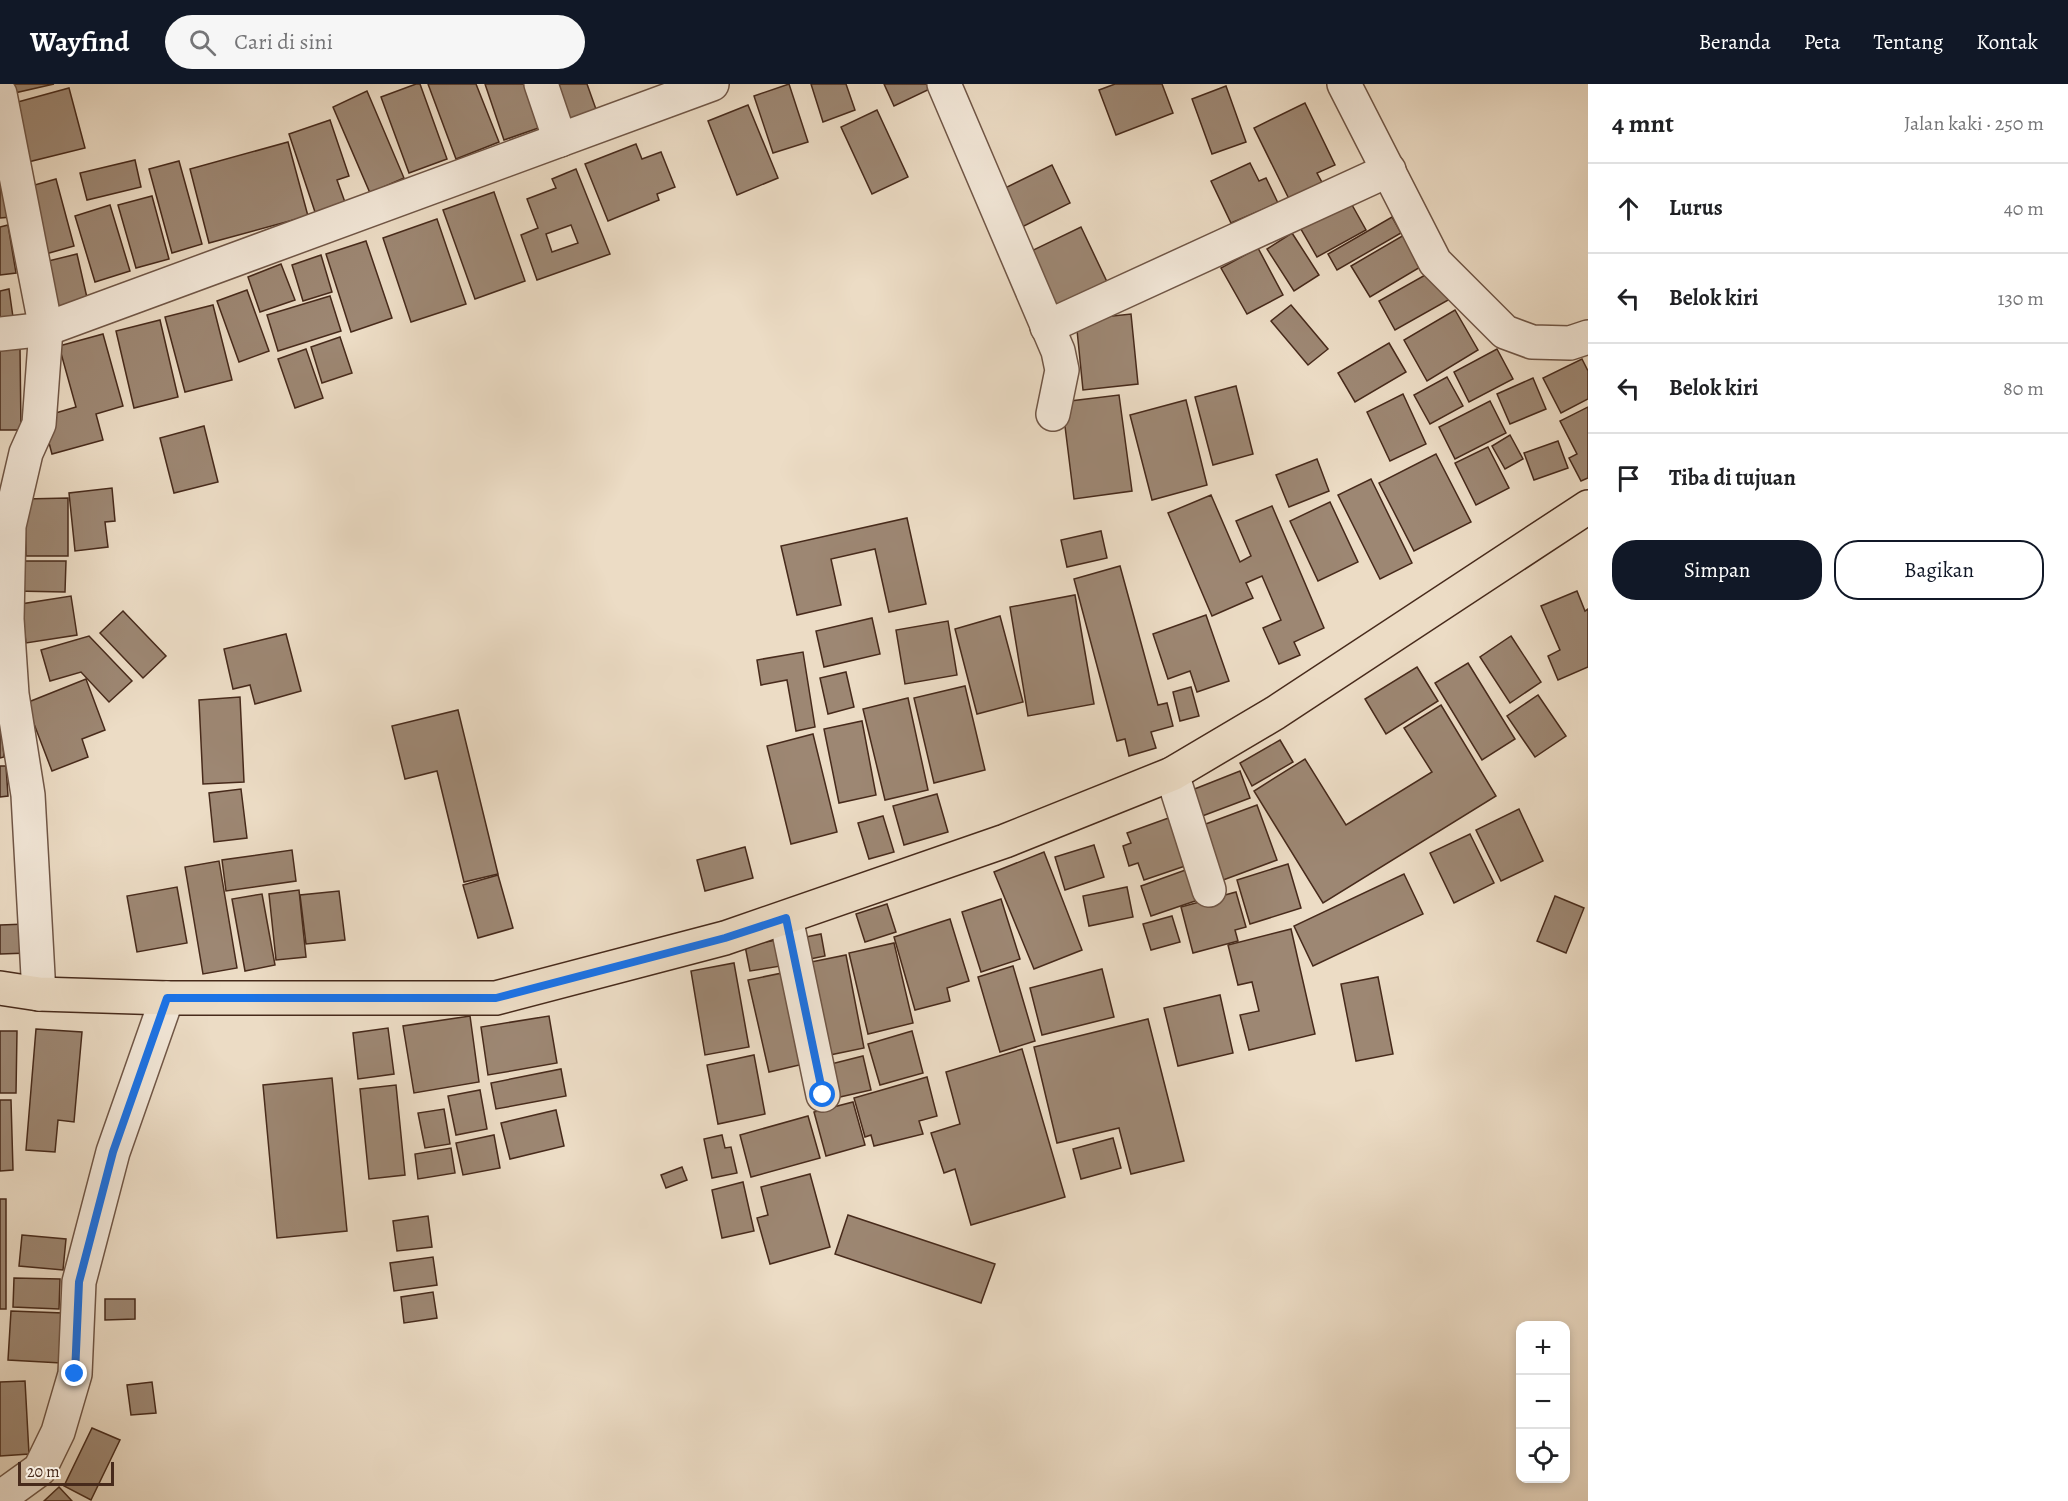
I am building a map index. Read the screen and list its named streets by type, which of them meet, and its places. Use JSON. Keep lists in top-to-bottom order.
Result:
{
  "scale_bar": "20 m",
  "page": {
    "header": "Wayfind",
    "search": "Cari di sini",
    "nav": [
      "Beranda",
      "Peta",
      "Tentang",
      "Kontak"
    ],
    "heading": ["4 mnt", "Jalan kaki · 250 m"],
    "list": [
      ["Lurus", "40 m"],
      ["Belok kiri", "130 m"],
      ["Belok kiri", "80 m"],
      "Tiba di tujuan"
    ],
    "buttons": ["Simpan", "Bagikan"],
    "map_buttons": ["+", "−"],
    "scale": "20 m"
  }
}
